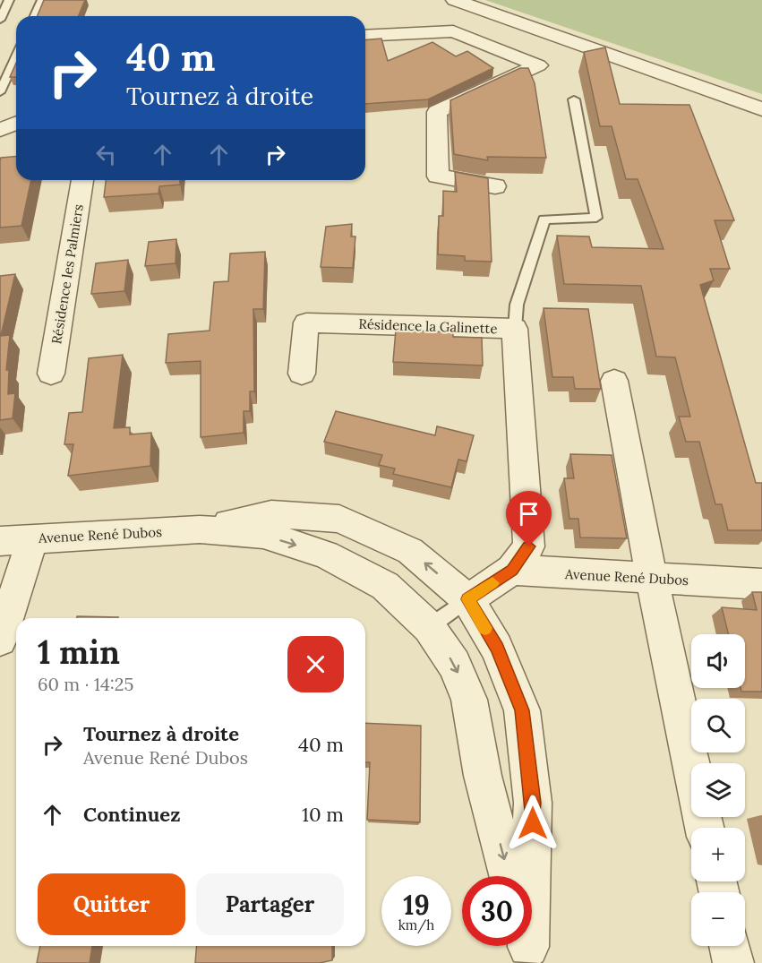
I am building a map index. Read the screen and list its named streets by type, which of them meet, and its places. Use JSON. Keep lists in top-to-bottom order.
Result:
{
  "streets": {
    "street": ["Résidence les Palmiers", "Résidence la Galinette", "Avenue René Dubos"]
  },
  "crossings": [
    ["Résidence la Galinette", "Avenue René Dubos"]
  ],
  "page": {
    "turn": ["40 m", "Tournez à droite"],
    "heading": ["1 min", "60 m · 14:25"],
    "map_buttons": ["+", "−"],
    "list": [
      {
        "name": "Tournez à droite",
        "note": "Avenue René Dubos",
        "value": "40 m"
      },
      {
        "name": "Continuez",
        "value": "10 m"
      }
    ],
    "buttons": ["Quitter", "Partager"],
    "speed": "19 km/h",
    "limit": "30"
  }
}
